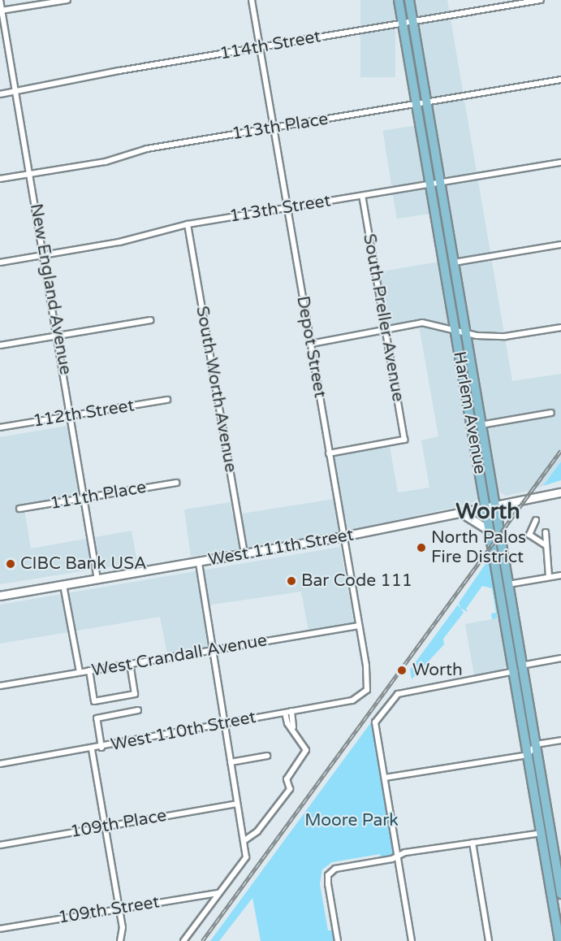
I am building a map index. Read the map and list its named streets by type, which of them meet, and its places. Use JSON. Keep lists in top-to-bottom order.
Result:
{
  "streets": {
    "main road": ["Harlem Avenue", "West 111th Street"],
    "street": [
      "114th Street",
      "113th Place",
      "113th Street",
      "New England Avenue",
      "South Preller Avenue",
      "Depot Street",
      "South Worth Avenue",
      "112th Street",
      "111th Place",
      "West Crandall Avenue",
      "West 110th Street",
      "109th Place",
      "109th Street"
    ]
  },
  "crossings": [
    ["114th Street", "New England Avenue"],
    ["114th Street", "Depot Street"],
    ["114th Street", "Harlem Avenue"],
    ["113th Place", "New England Avenue"],
    ["113th Place", "Depot Street"],
    ["113th Place", "Harlem Avenue"],
    ["113th Street", "New England Avenue"],
    ["113th Street", "South Preller Avenue"],
    ["113th Street", "Depot Street"],
    ["113th Street", "South Worth Avenue"],
    ["113th Street", "Harlem Avenue"],
    ["New England Avenue", "112th Street"],
    ["New England Avenue", "111th Place"],
    ["New England Avenue", "West 111th Street"],
    ["South Preller Avenue", "Depot Street"],
    ["Depot Street", "West 111th Street"],
    ["Depot Street", "West Crandall Avenue"],
    ["Depot Street", "West 110th Street"],
    ["South Worth Avenue", "West 111th Street"],
    ["Harlem Avenue", "West 111th Street"]
  ],
  "districts": ["Worth"],
  "parks": ["Moore Park"],
  "places": [
    "North Palos Fire District",
    "CIBC Bank USA",
    "Bar Code 111",
    "Worth"
  ]
}
